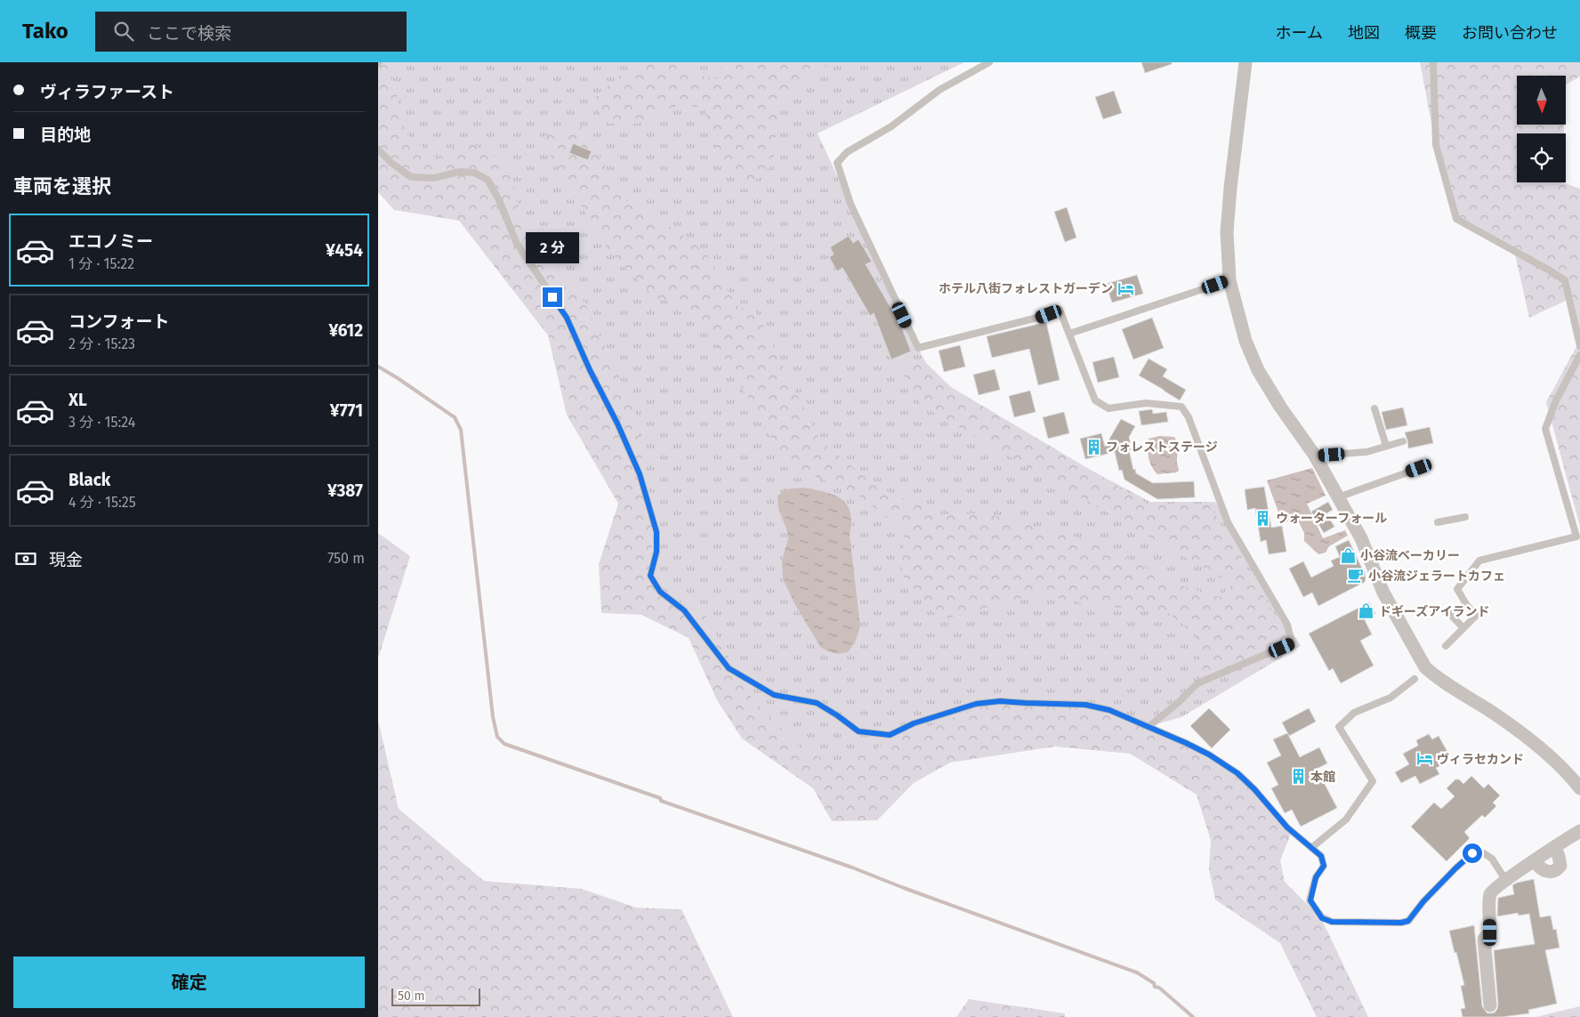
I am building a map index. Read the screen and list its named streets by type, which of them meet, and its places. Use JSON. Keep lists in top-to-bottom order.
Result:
{
  "places": {
    "hotel": ["ホテル八街フォレストガーデン", "ヴィラセカンド"],
    "building": ["フォレストステージ", "ウォーターフォール", "本館"],
    "shop": ["小谷流ベーカリー", "ドギーズアイランド"],
    "cafe": ["小谷流ジェラートカフェ"]
  },
  "scale_bar": "50 m",
  "north": "bottom",
  "page": {
    "header": "Tako",
    "search": "ここで検索",
    "nav": [
      "ホーム",
      "地図",
      "概要",
      "お問い合わせ"
    ],
    "banner": ["ヴィラファースト", "目的地"],
    "heading": "車両を選択",
    "list": [
      {
        "name": "エコノミー",
        "note": "1 分 · 15:22",
        "value": "¥454"
      },
      {
        "name": "コンフォート",
        "note": "2 分 · 15:23",
        "value": "¥612"
      },
      {
        "name": "XL",
        "note": "3 分 · 15:24",
        "value": "¥771"
      },
      {
        "name": "Black",
        "note": "4 分 · 15:25",
        "value": "¥387"
      }
    ],
    "bubble": "2 分",
    "pay": ["現金", "750 m"],
    "buttons": "確定",
    "scale": "50 m"
  }
}
